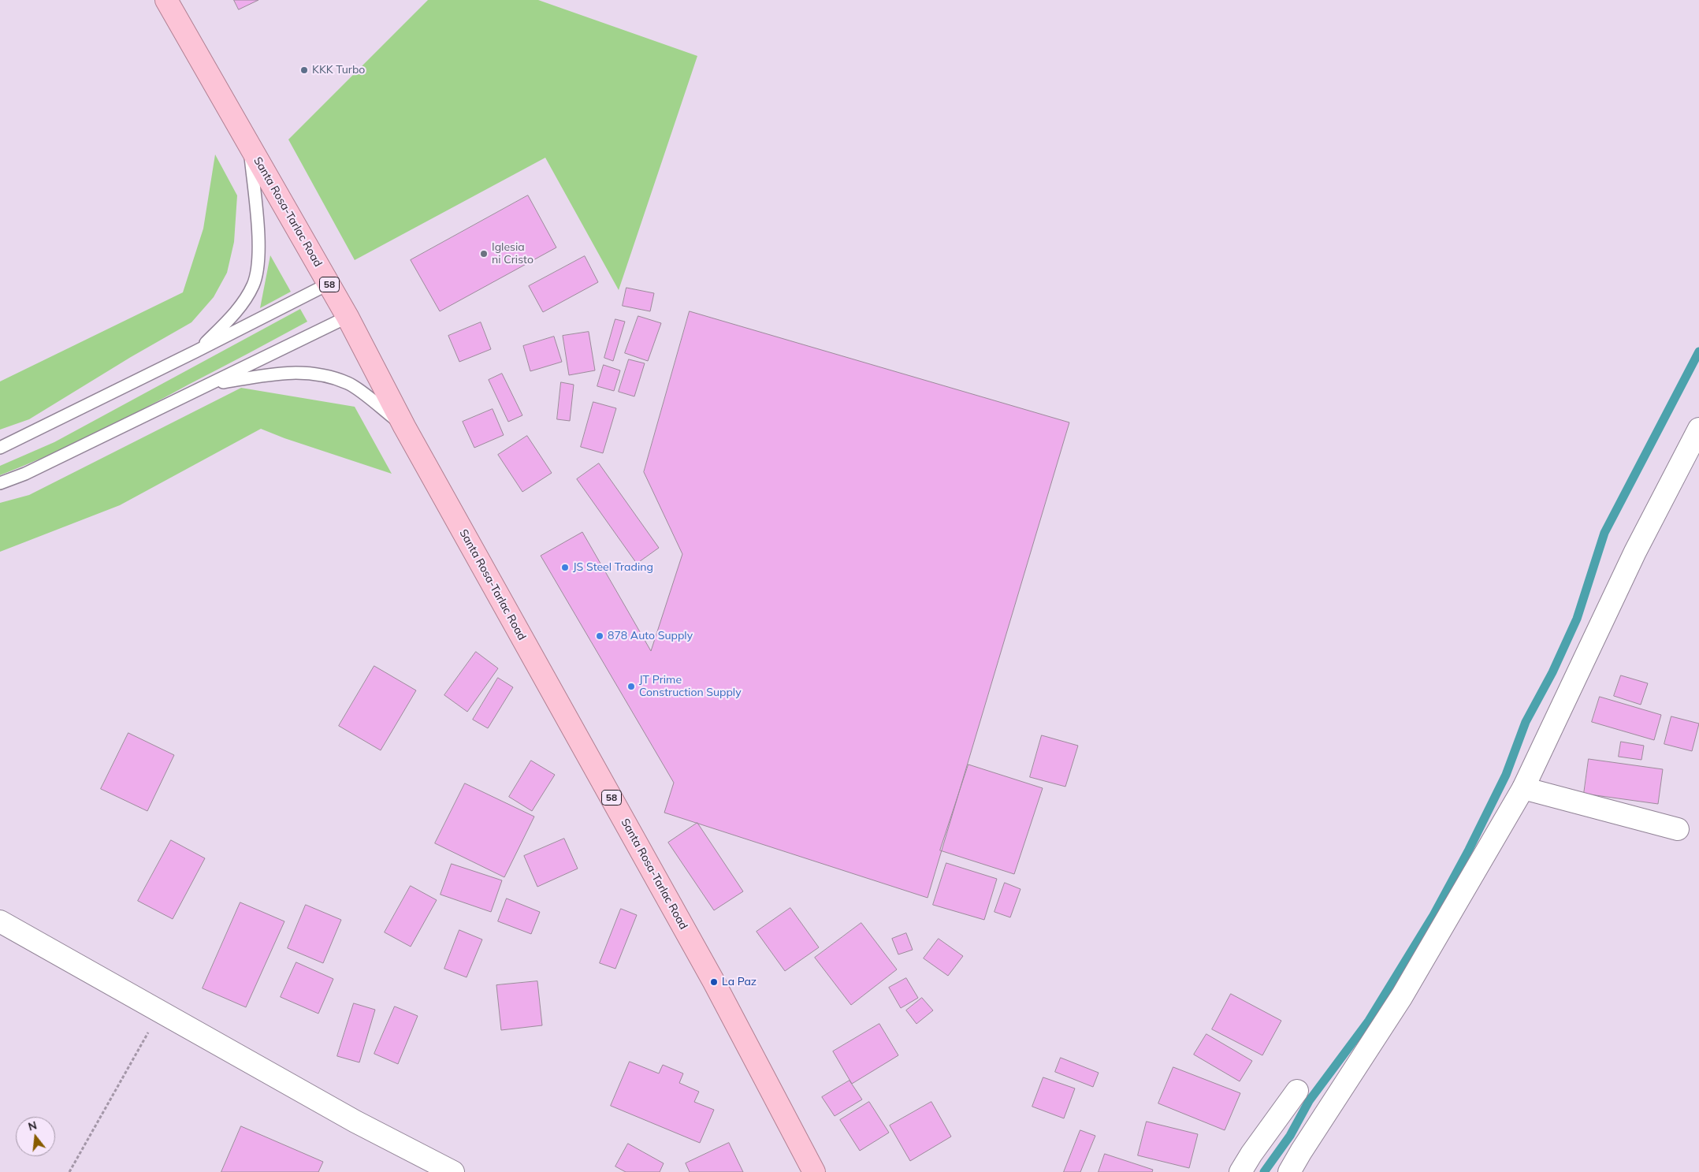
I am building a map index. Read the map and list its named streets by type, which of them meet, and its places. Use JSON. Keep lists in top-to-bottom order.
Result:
{
  "streets": {
    "highway": ["Santa Rosa-Tarlac Road", "58"]
  },
  "places": [
    "KKK Turbo",
    "Iglesia ni Cristo",
    "JS Steel Trading",
    "878 Auto Supply",
    "JT Prime Construction Supply",
    "La Paz"
  ],
  "north": "top"
}
